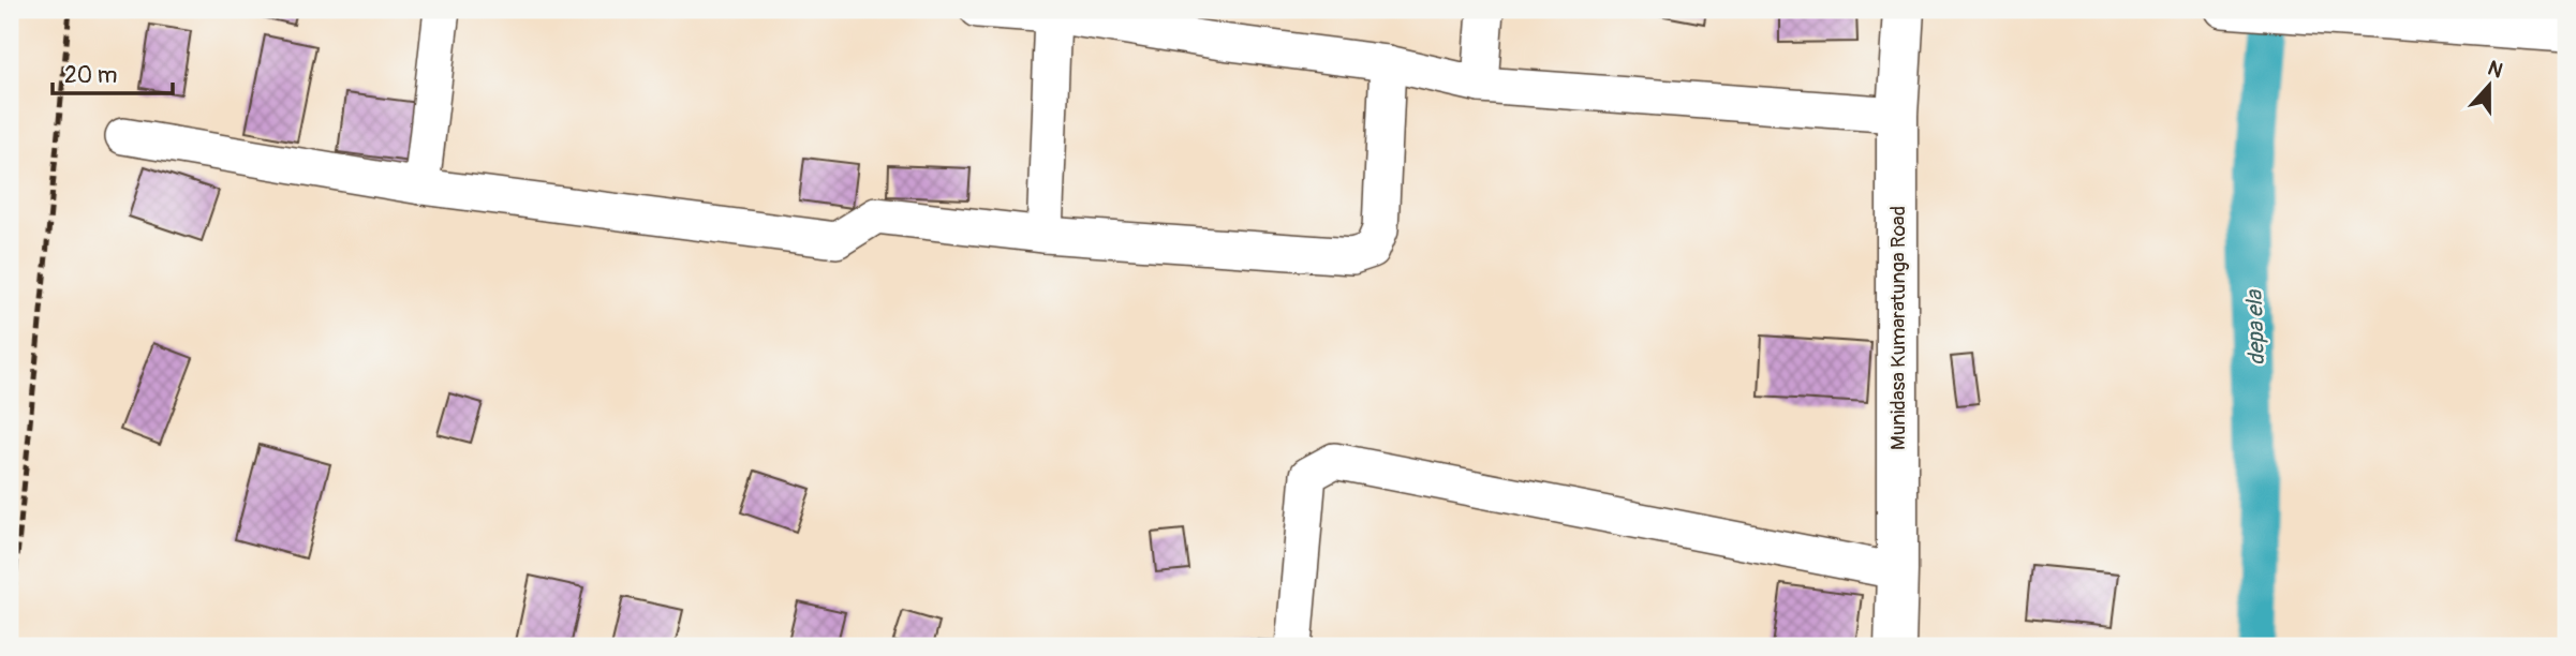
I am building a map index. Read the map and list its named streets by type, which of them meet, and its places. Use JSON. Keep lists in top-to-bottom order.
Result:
{
  "streets": {
    "street": ["Munidasa Kumaratunga Road"]
  },
  "water": ["depa ela"],
  "scale_bar": "20 m",
  "north": "top"
}
